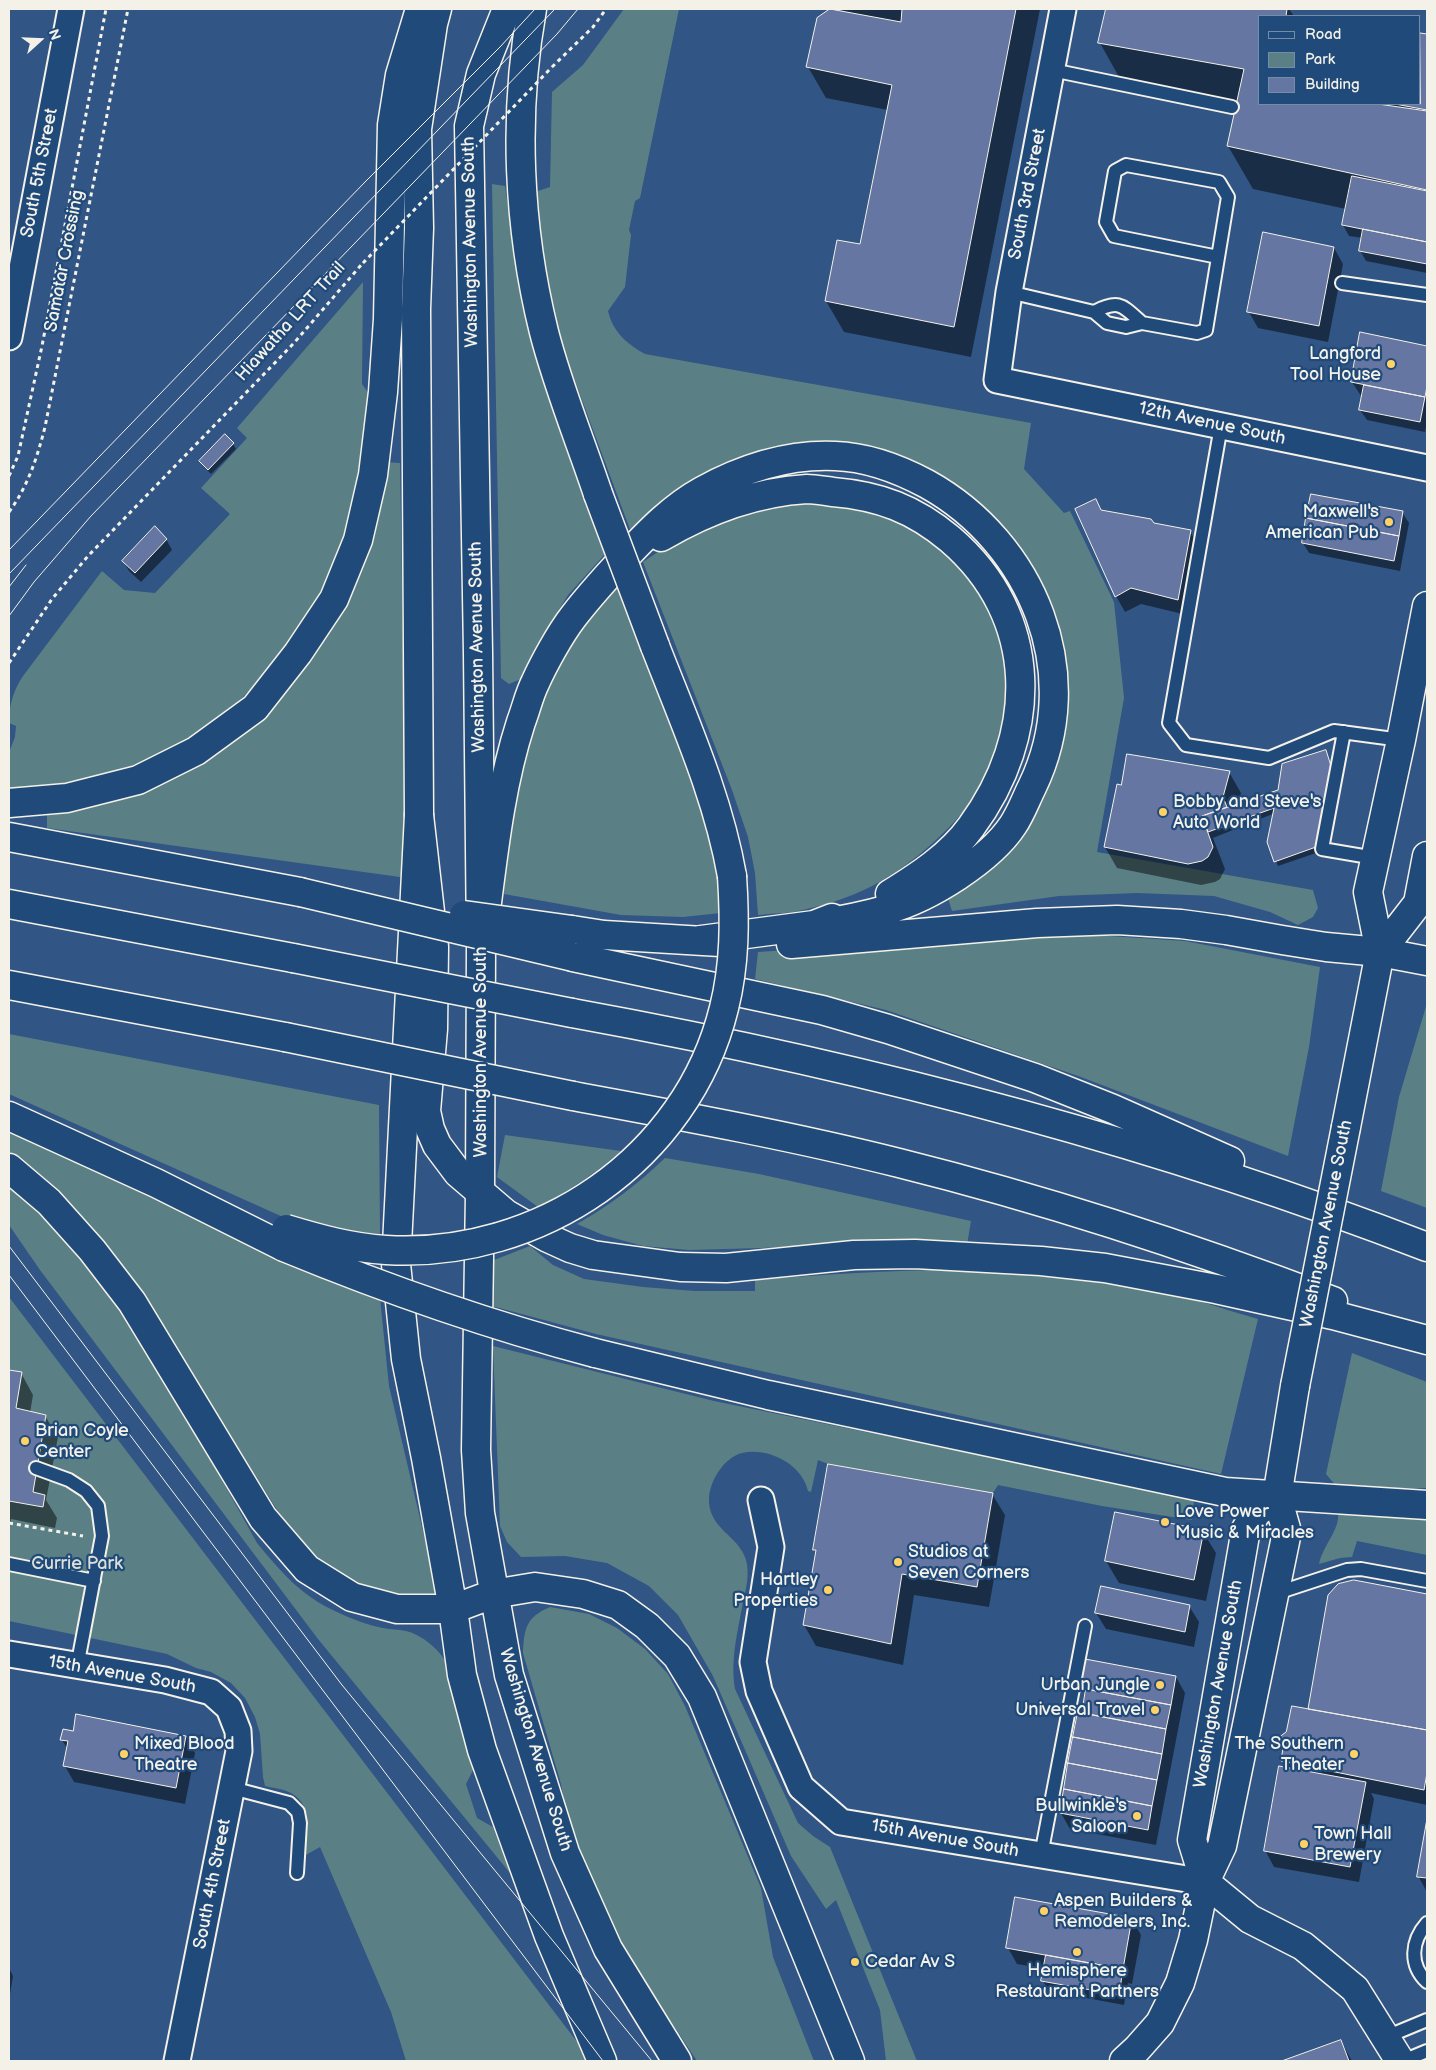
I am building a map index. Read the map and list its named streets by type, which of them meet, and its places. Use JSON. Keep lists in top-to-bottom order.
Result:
{
  "streets": {
    "main road": ["Washington Avenue South"],
    "street": [
      "South 5th Street",
      "South 3rd Street",
      "12th Avenue South",
      "15th Avenue South",
      "South 4th Street"
    ],
    "path": ["Samatar Crossing", "Hiawatha LRT Trail"]
  },
  "crossings": [
    ["South 3rd Street", "12th Avenue South"],
    ["Washington Avenue South", "15th Avenue South"],
    ["15th Avenue South", "South 4th Street"]
  ],
  "parks": ["Currie Park"],
  "places": [
    "Langford Tool House",
    "Maxwell's American Pub",
    "Bobby and Steve's Auto World",
    "Brian Coyle Center",
    "Love Power Music & Miracles",
    "Studios at Seven Corners",
    "Hartley Properties",
    "Urban Jungle",
    "Universal Travel",
    "Mixed Blood Theatre",
    "The Southern Theater",
    "Bullwinkle's Saloon",
    "Town Hall Brewery",
    "Aspen Builders & Remodelers, Inc.",
    "Hemisphere Restaurant Partners",
    "Cedar Av S"
  ],
  "legend": ["Road", "Park", "Building"],
  "north": "right"
}
